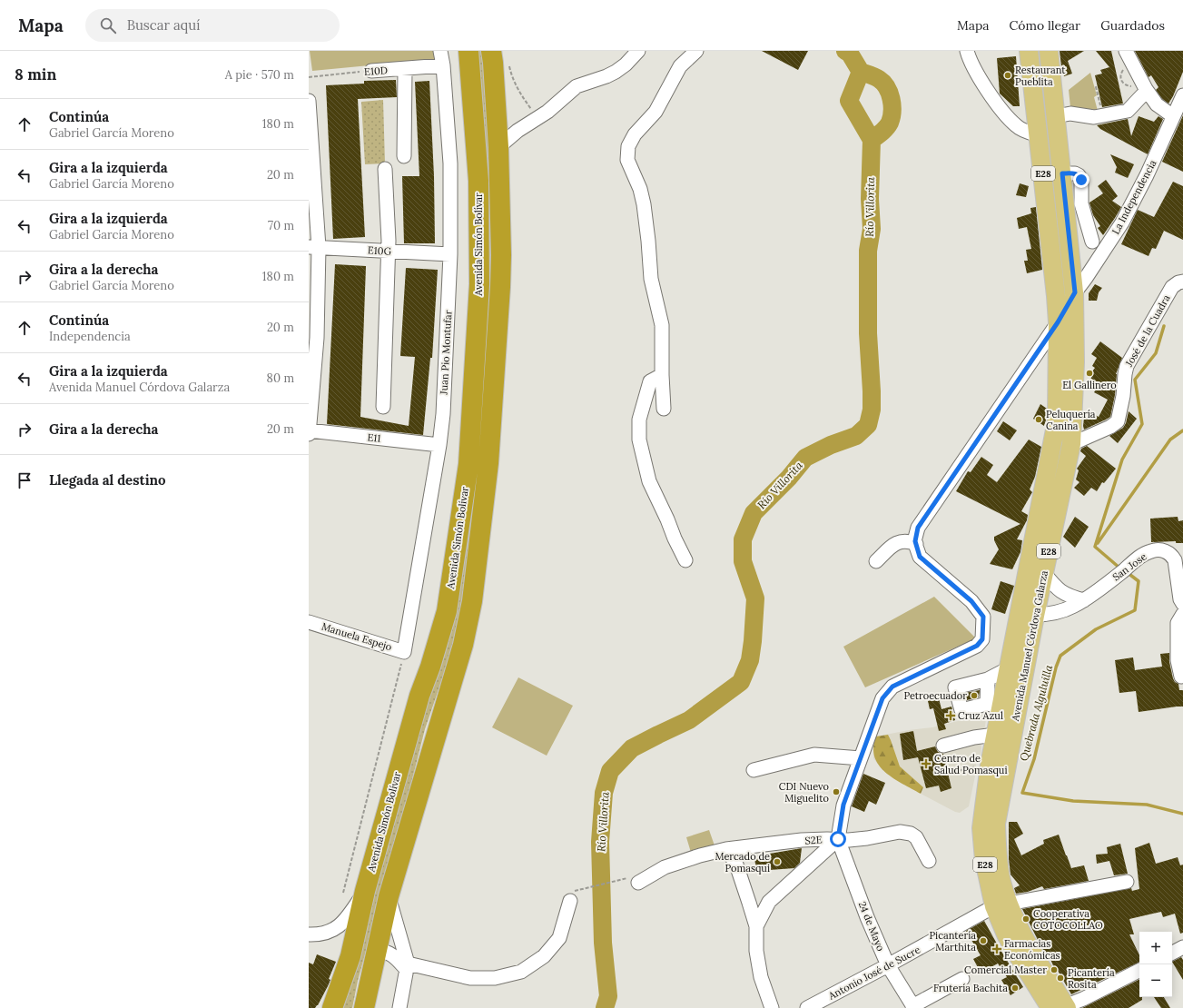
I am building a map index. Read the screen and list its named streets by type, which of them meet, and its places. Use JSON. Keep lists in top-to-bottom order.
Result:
{
  "streets": {
    "highway": ["Avenida Simón Bolívar"],
    "main road": ["E28", "Avenida Manuel Córdova Galarza"],
    "street": [
      "E10D",
      "La Independencia",
      "E10G",
      "José de la Cuadra",
      "Juan Pio Montufar",
      "E11",
      "San Jose",
      "Manuela Espejo",
      "S2E",
      "24 de Mayo",
      "Antonio José de Sucre"
    ]
  },
  "crossings": [
    ["E10D", "Juan Pio Montufar"],
    ["La Independencia", "Avenida Manuel Córdova Galarza"],
    ["E10G", "Juan Pio Montufar"],
    ["José de la Cuadra", "Avenida Manuel Córdova Galarza"],
    ["Juan Pio Montufar", "E11"],
    ["Juan Pio Montufar", "Manuela Espejo"],
    ["San Jose", "Avenida Manuel Córdova Galarza"],
    ["Avenida Manuel Córdova Galarza", "Antonio José de Sucre"],
    ["S2E", "24 de Mayo"],
    ["24 de Mayo", "Antonio José de Sucre"]
  ],
  "water": ["Río Villorita", "Quebrada Alguluilla"],
  "places": {
    "other": [
      "Restaurant Pueblita",
      "El Gallinero",
      "Peluquería Canina",
      "Petroecuador",
      "CDI Nuevo Miguelito",
      "Mercado de Pomasqui",
      "Cooperativa COTOCOLLAO",
      "Picantería Marthita",
      "Comercial Master",
      "Picantería Rosita",
      "Frutería Bachita"
    ],
    "health": ["Cruz Azul", "Centro de Salud Pomasqui", "Farmacias Económicas"]
  },
  "page": {
    "header": "Mapa",
    "search": "Buscar aquí",
    "nav": ["Mapa", "Cómo llegar", "Guardados"],
    "heading": ["8 min", "A pie · 570 m"],
    "list": [
      ["Continúa", "Gabriel García Moreno", "180 m"],
      ["Gira a la izquierda", "Gabriel García Moreno", "20 m"],
      ["Gira a la izquierda", "Gabriel García Moreno", "70 m"],
      ["Gira a la derecha", "Gabriel García Moreno", "180 m"],
      ["Continúa", "Independencia", "20 m"],
      ["Gira a la izquierda", "Avenida Manuel Córdova Galarza", "80 m"],
      ["Gira a la derecha", "20 m"],
      "Llegada al destino"
    ],
    "map_buttons": ["+", "−"]
  }
}
